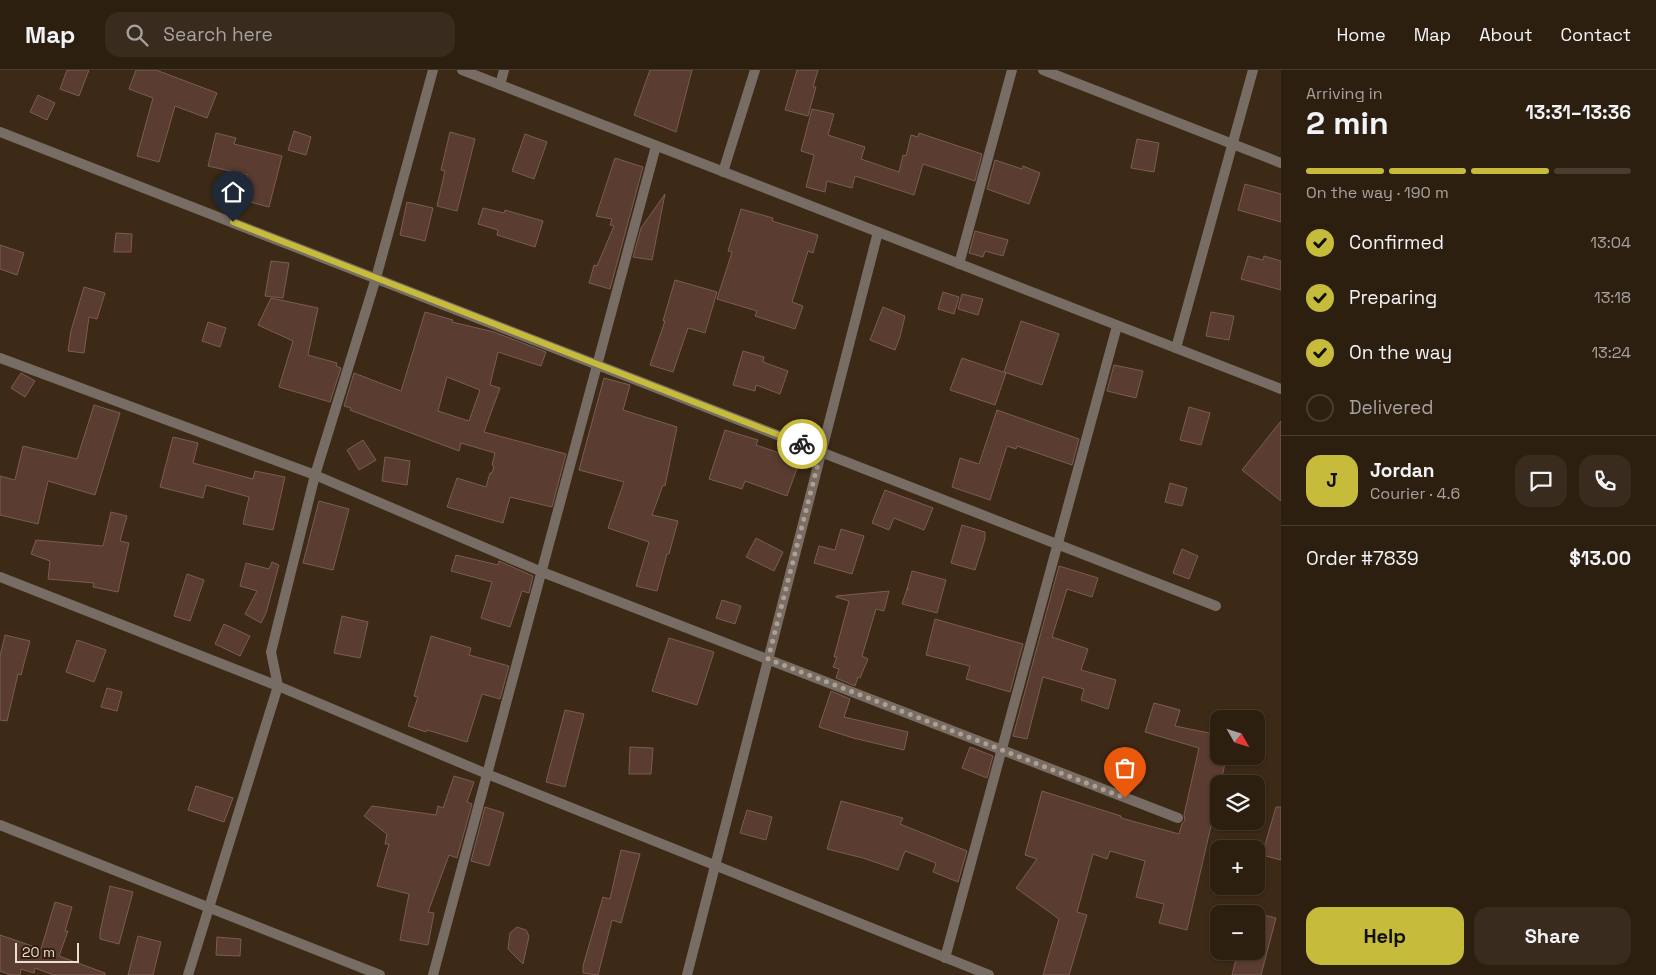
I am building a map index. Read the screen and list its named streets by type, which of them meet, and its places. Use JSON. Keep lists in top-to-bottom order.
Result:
{
  "scale_bar": "20 m",
  "north": "bottom right",
  "page": {
    "header": "Map",
    "search": "Search here",
    "nav": [
      "Home",
      "Map",
      "About",
      "Contact"
    ],
    "heading": ["2 min", "Arriving in", "13:31–13:36"],
    "panel": [
      "Jordan",
      "Courier · 4.6",
      "Order #7839",
      "$13.00"
    ],
    "bar": "On the way · 190 m",
    "list": [
      ["Confirmed", "13:04"],
      ["Preparing", "13:18"],
      ["On the way", "13:24"],
      "Delivered"
    ],
    "round": "J",
    "map_buttons": ["+", "−"],
    "buttons": ["Help", "Share"],
    "scale": "20 m"
  }
}
